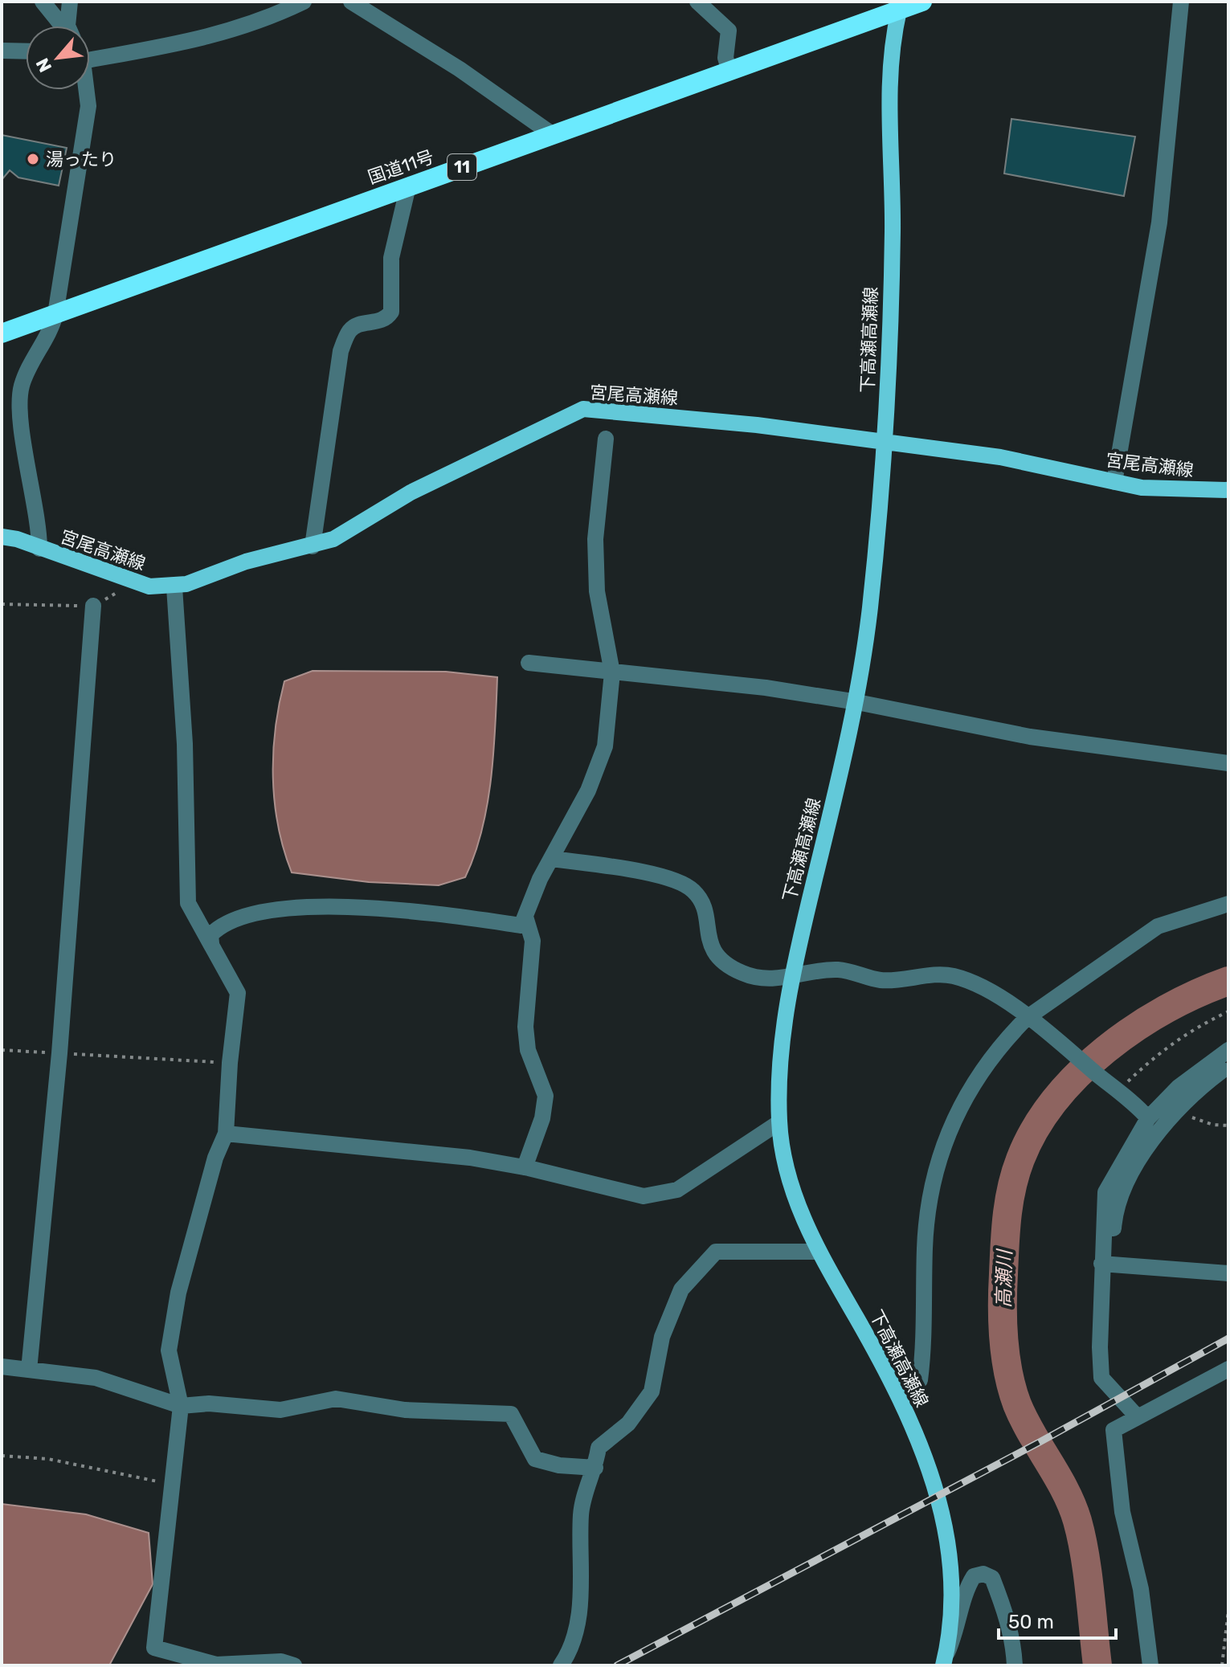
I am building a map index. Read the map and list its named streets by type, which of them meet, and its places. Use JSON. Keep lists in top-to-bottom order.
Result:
{
  "streets": {
    "highway": ["国道11号", "11"],
    "main road": ["下高瀬高瀬線", "宮尾高瀬線"]
  },
  "crossings": [
    ["国道11号", "下高瀬高瀬線"],
    ["下高瀬高瀬線", "宮尾高瀬線"]
  ],
  "water": ["高瀬川"],
  "places": ["湯ったり"],
  "scale_bar": "50 m",
  "north": "bottom left"
}
